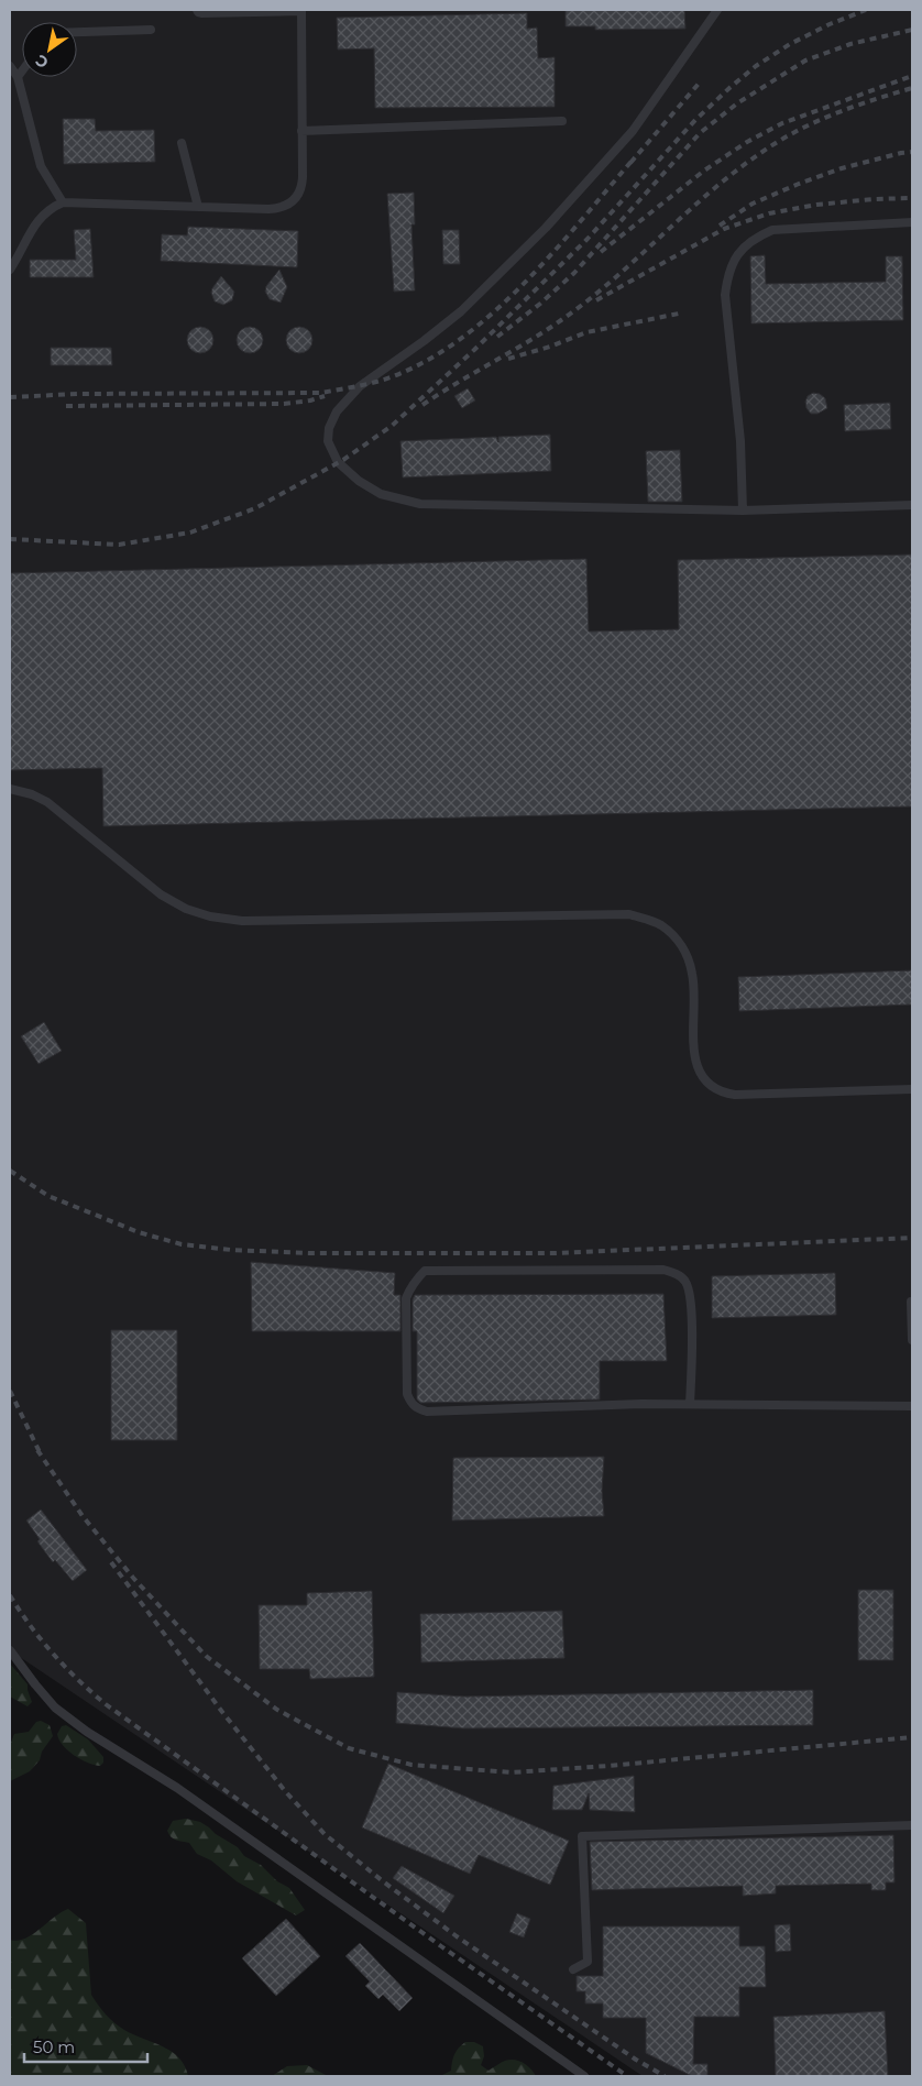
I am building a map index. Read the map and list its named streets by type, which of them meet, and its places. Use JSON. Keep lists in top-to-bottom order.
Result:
{
  "scale_bar": "50 m",
  "north": "bottom left"
}
